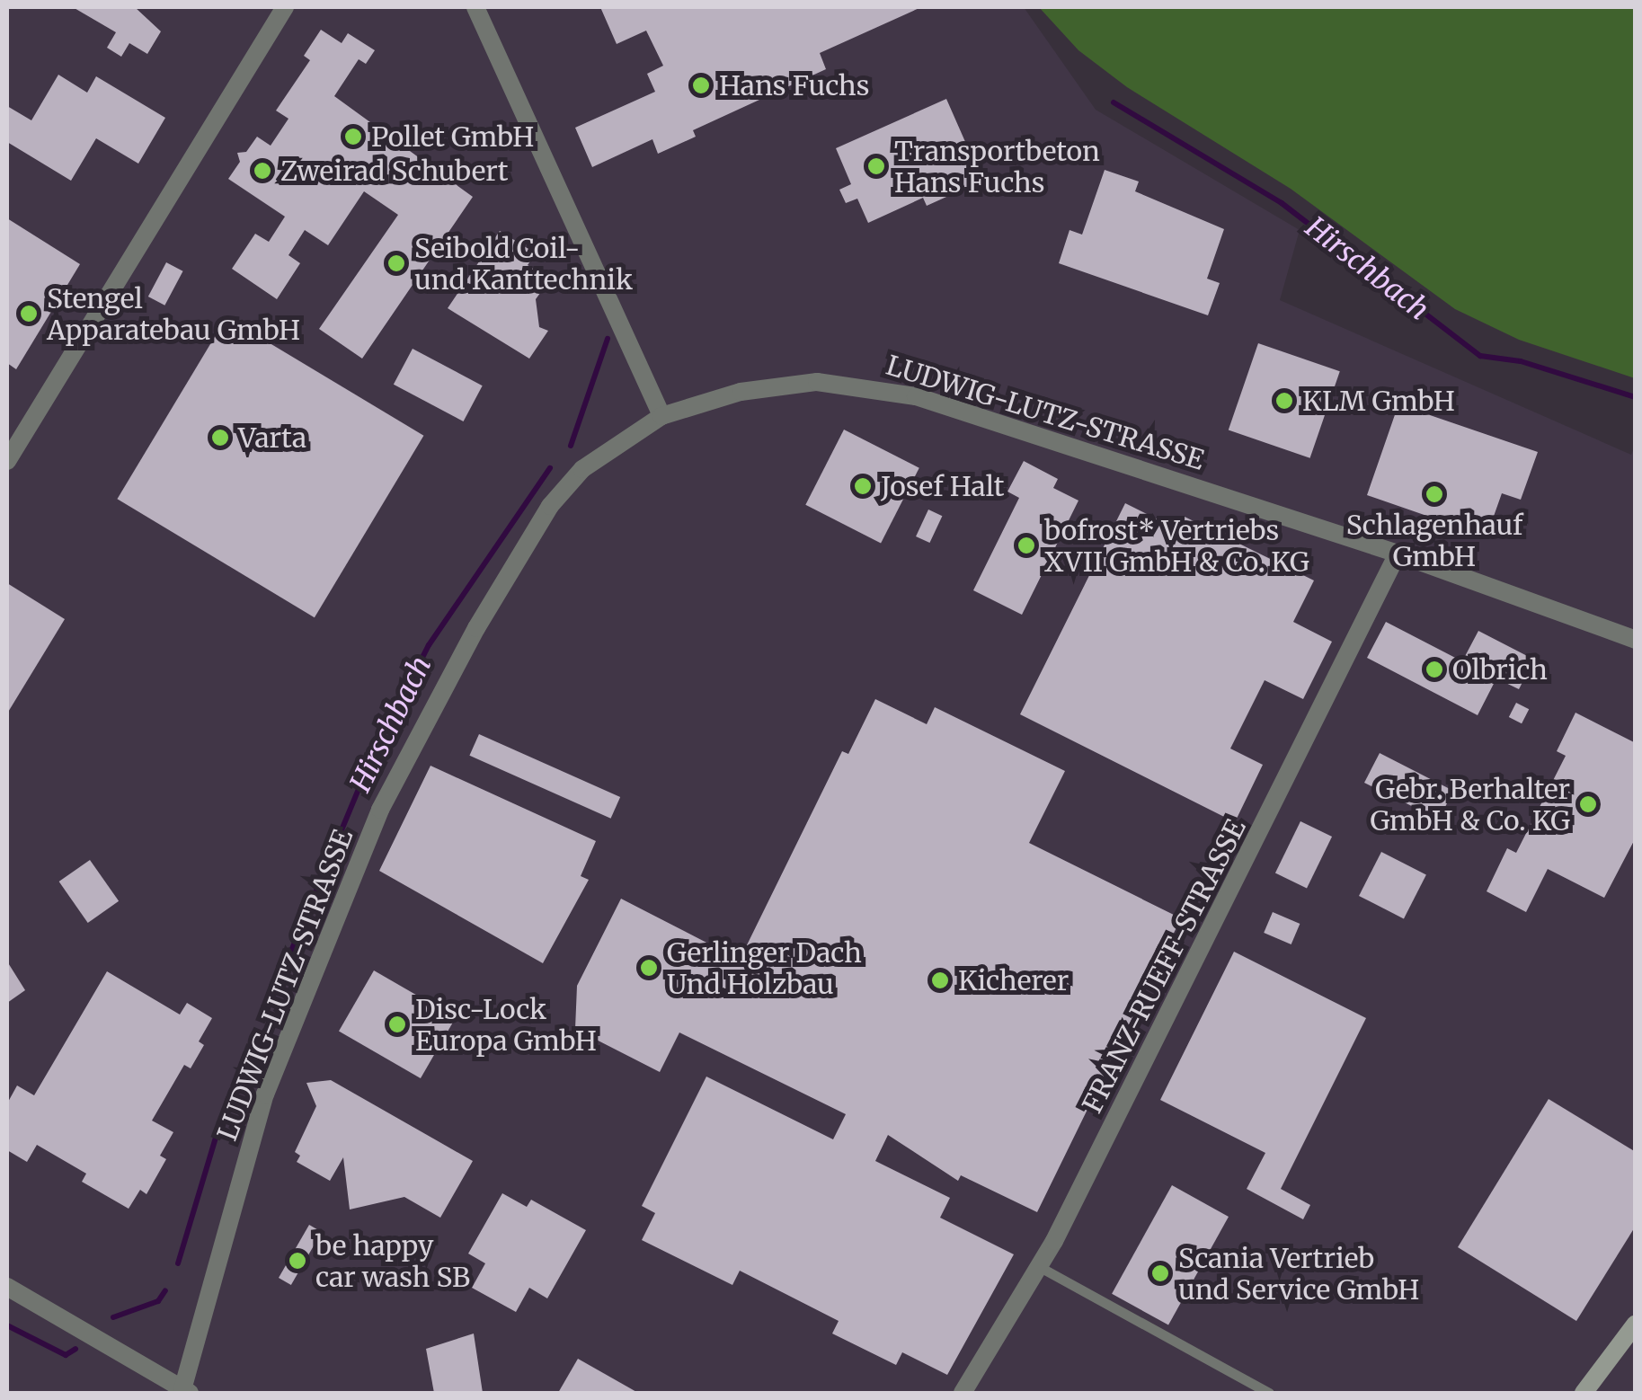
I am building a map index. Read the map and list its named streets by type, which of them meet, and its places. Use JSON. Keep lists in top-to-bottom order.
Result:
{
  "streets": {
    "street": ["LUDWIG-LUTZ-STRASSE", "FRANZ-RUEFF-STRASSE"]
  },
  "crossings": [
    ["LUDWIG-LUTZ-STRASSE", "FRANZ-RUEFF-STRASSE"]
  ],
  "water": ["Hirschbach"],
  "places": [
    "Hans Fuchs",
    "Pollet GmbH",
    "Transportbeton Hans Fuchs",
    "Zweirad Schubert",
    "Seibold Coil- und Kanttechnik",
    "Stengel Apparatebau GmbH",
    "KLM GmbH",
    "Varta",
    "Josef Halt",
    "Schlagenhauf GmbH",
    "bofrost* Vertriebs XVII GmbH & Co. KG",
    "Olbrich",
    "Gebr. Berhalter GmbH & Co. KG",
    "Gerlinger Dach Und Holzbau",
    "Kicherer",
    "Disc-Lock Europa GmbH",
    "be happy car wash SB",
    "Scania Vertrieb und Service GmbH"
  ]
}
